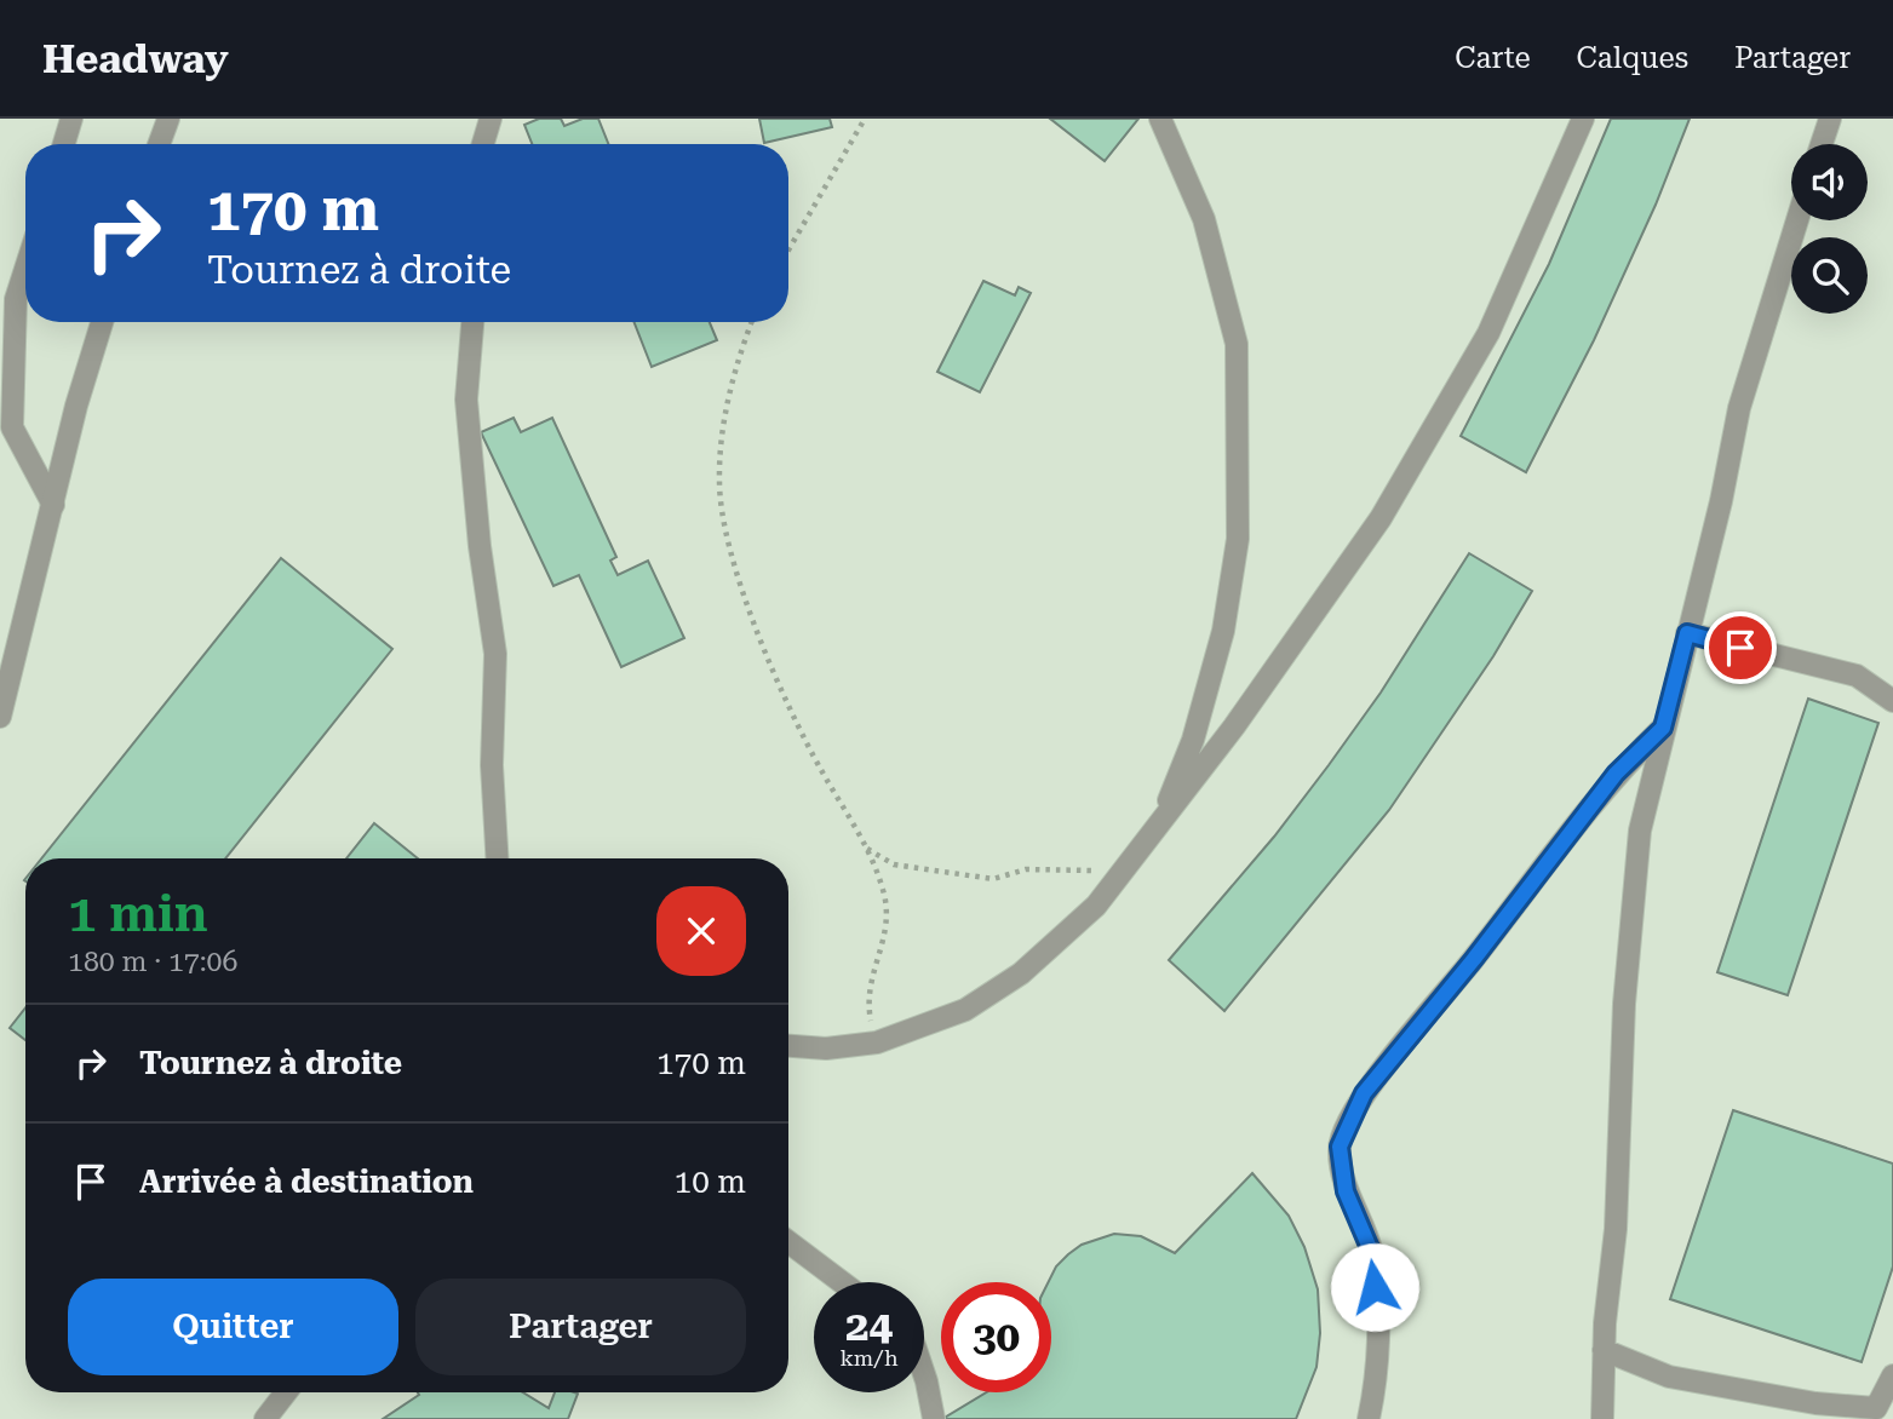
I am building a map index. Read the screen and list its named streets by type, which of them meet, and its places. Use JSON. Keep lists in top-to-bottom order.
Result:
{
  "page": {
    "header": "Headway",
    "nav": ["Carte", "Calques", "Partager"],
    "turn": ["170 m", "Tournez à droite"],
    "heading": ["1 min", "180 m · 17:06"],
    "list": [
      {
        "name": "Tournez à droite",
        "value": "170 m"
      },
      {
        "name": "Arrivée à destination",
        "value": "10 m"
      }
    ],
    "buttons": ["Quitter", "Partager"],
    "speed": "24 km/h",
    "limit": "30"
  }
}
